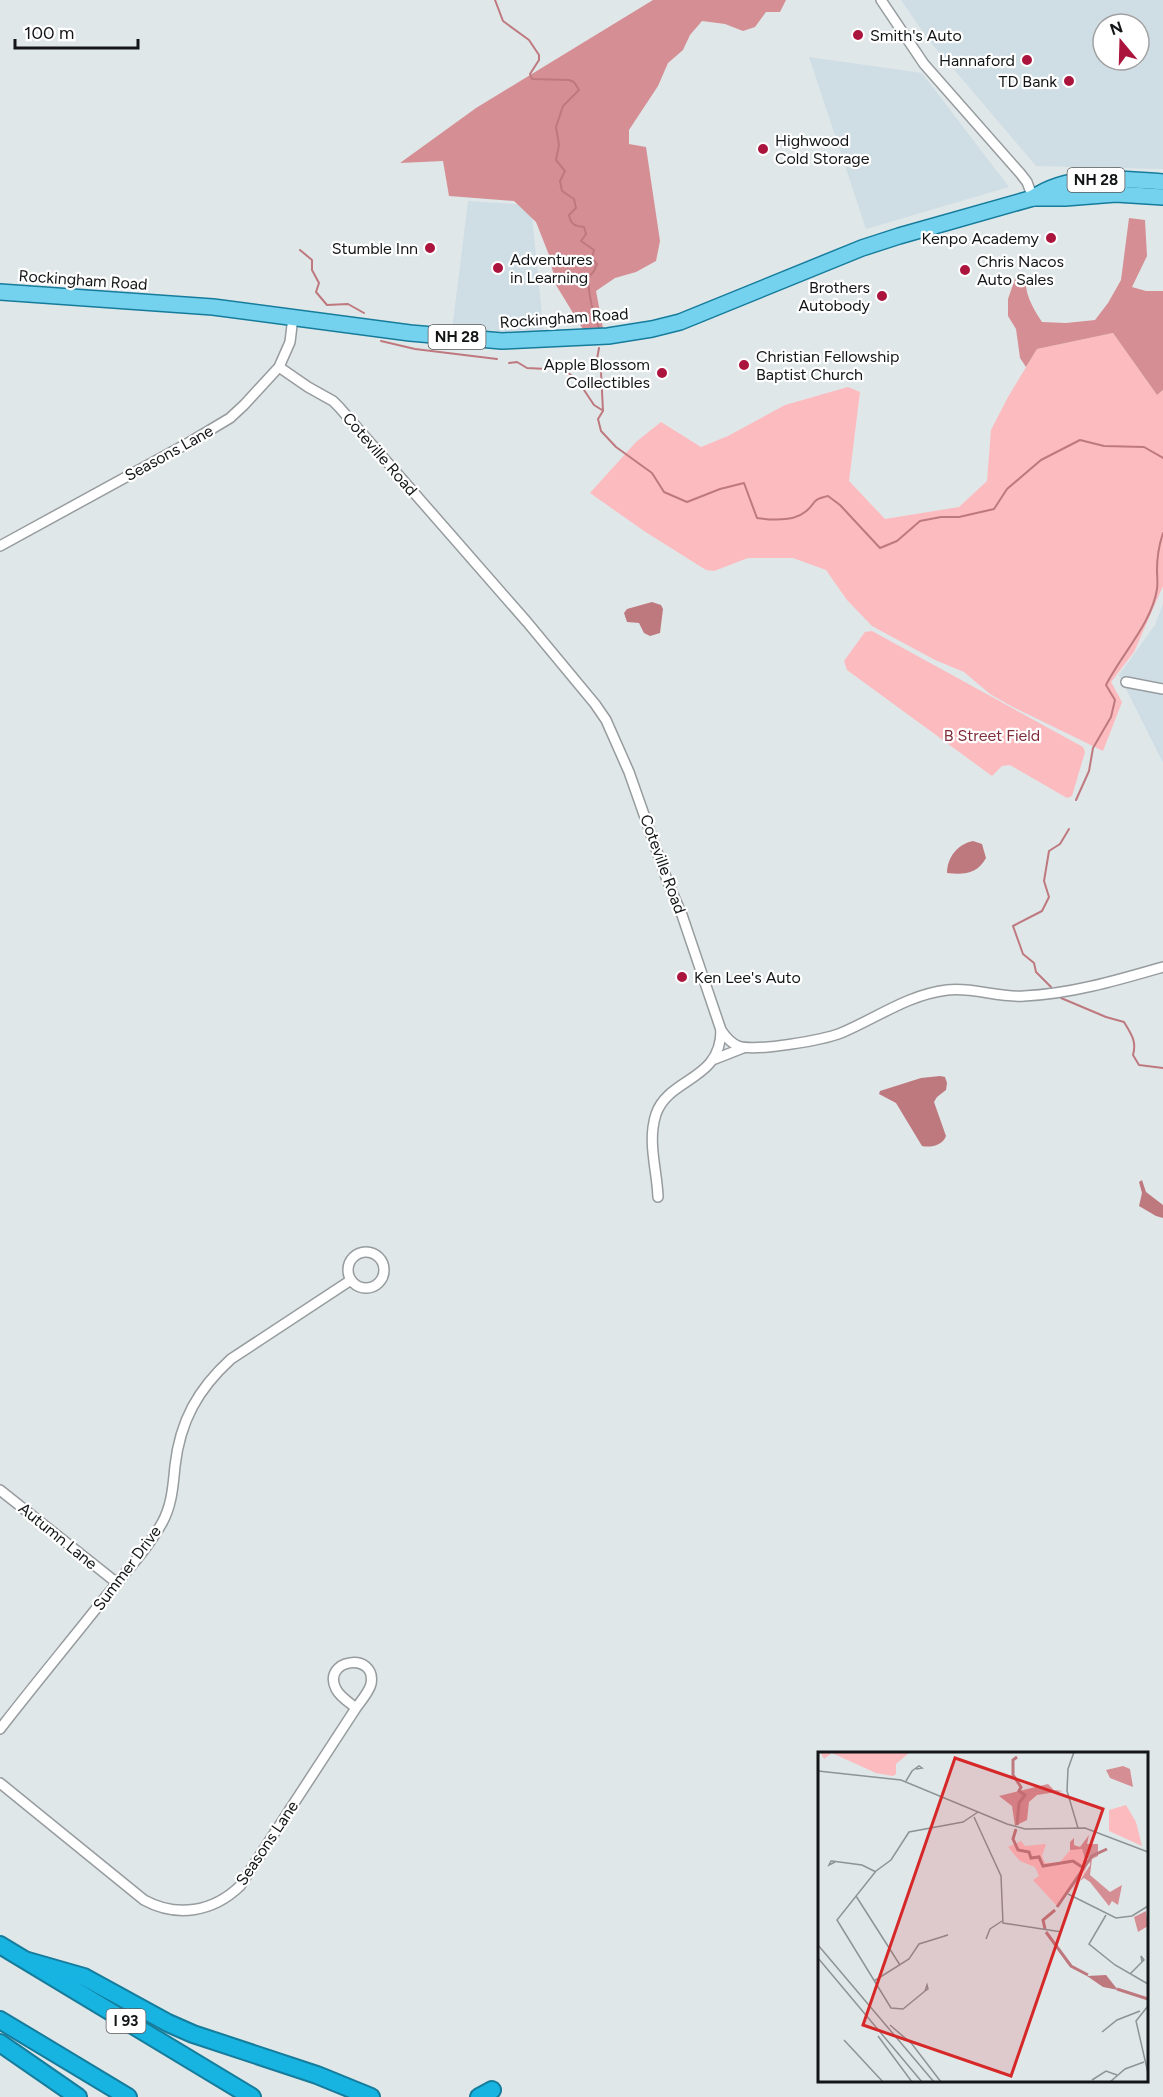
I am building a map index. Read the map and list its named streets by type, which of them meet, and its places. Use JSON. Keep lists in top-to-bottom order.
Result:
{
  "streets": {
    "highway": ["I 93"],
    "main road": ["NH 28", "Rockingham Road"],
    "street": [
      "Seasons Lane",
      "Coteville Road",
      "Autumn Lane",
      "Summer Drive"
    ]
  },
  "crossings": [
    ["NH 28", "Rockingham Road"],
    ["Rockingham Road", "Seasons Lane"],
    ["Seasons Lane", "Coteville Road"],
    ["Autumn Lane", "Summer Drive"]
  ],
  "parks": ["B Street Field"],
  "places": [
    "Smith's Auto",
    "Hannaford",
    "TD Bank",
    "Highwood Cold Storage",
    "Kenpo Academy",
    "Stumble Inn",
    "Adventures in Learning",
    "Chris Nacos Auto Sales",
    "Brothers Autobody",
    "Christian Fellowship Baptist Church",
    "Apple Blossom Collectibles",
    "Ken Lee's Auto"
  ],
  "scale_bar": "100 m",
  "north": "top"
}
